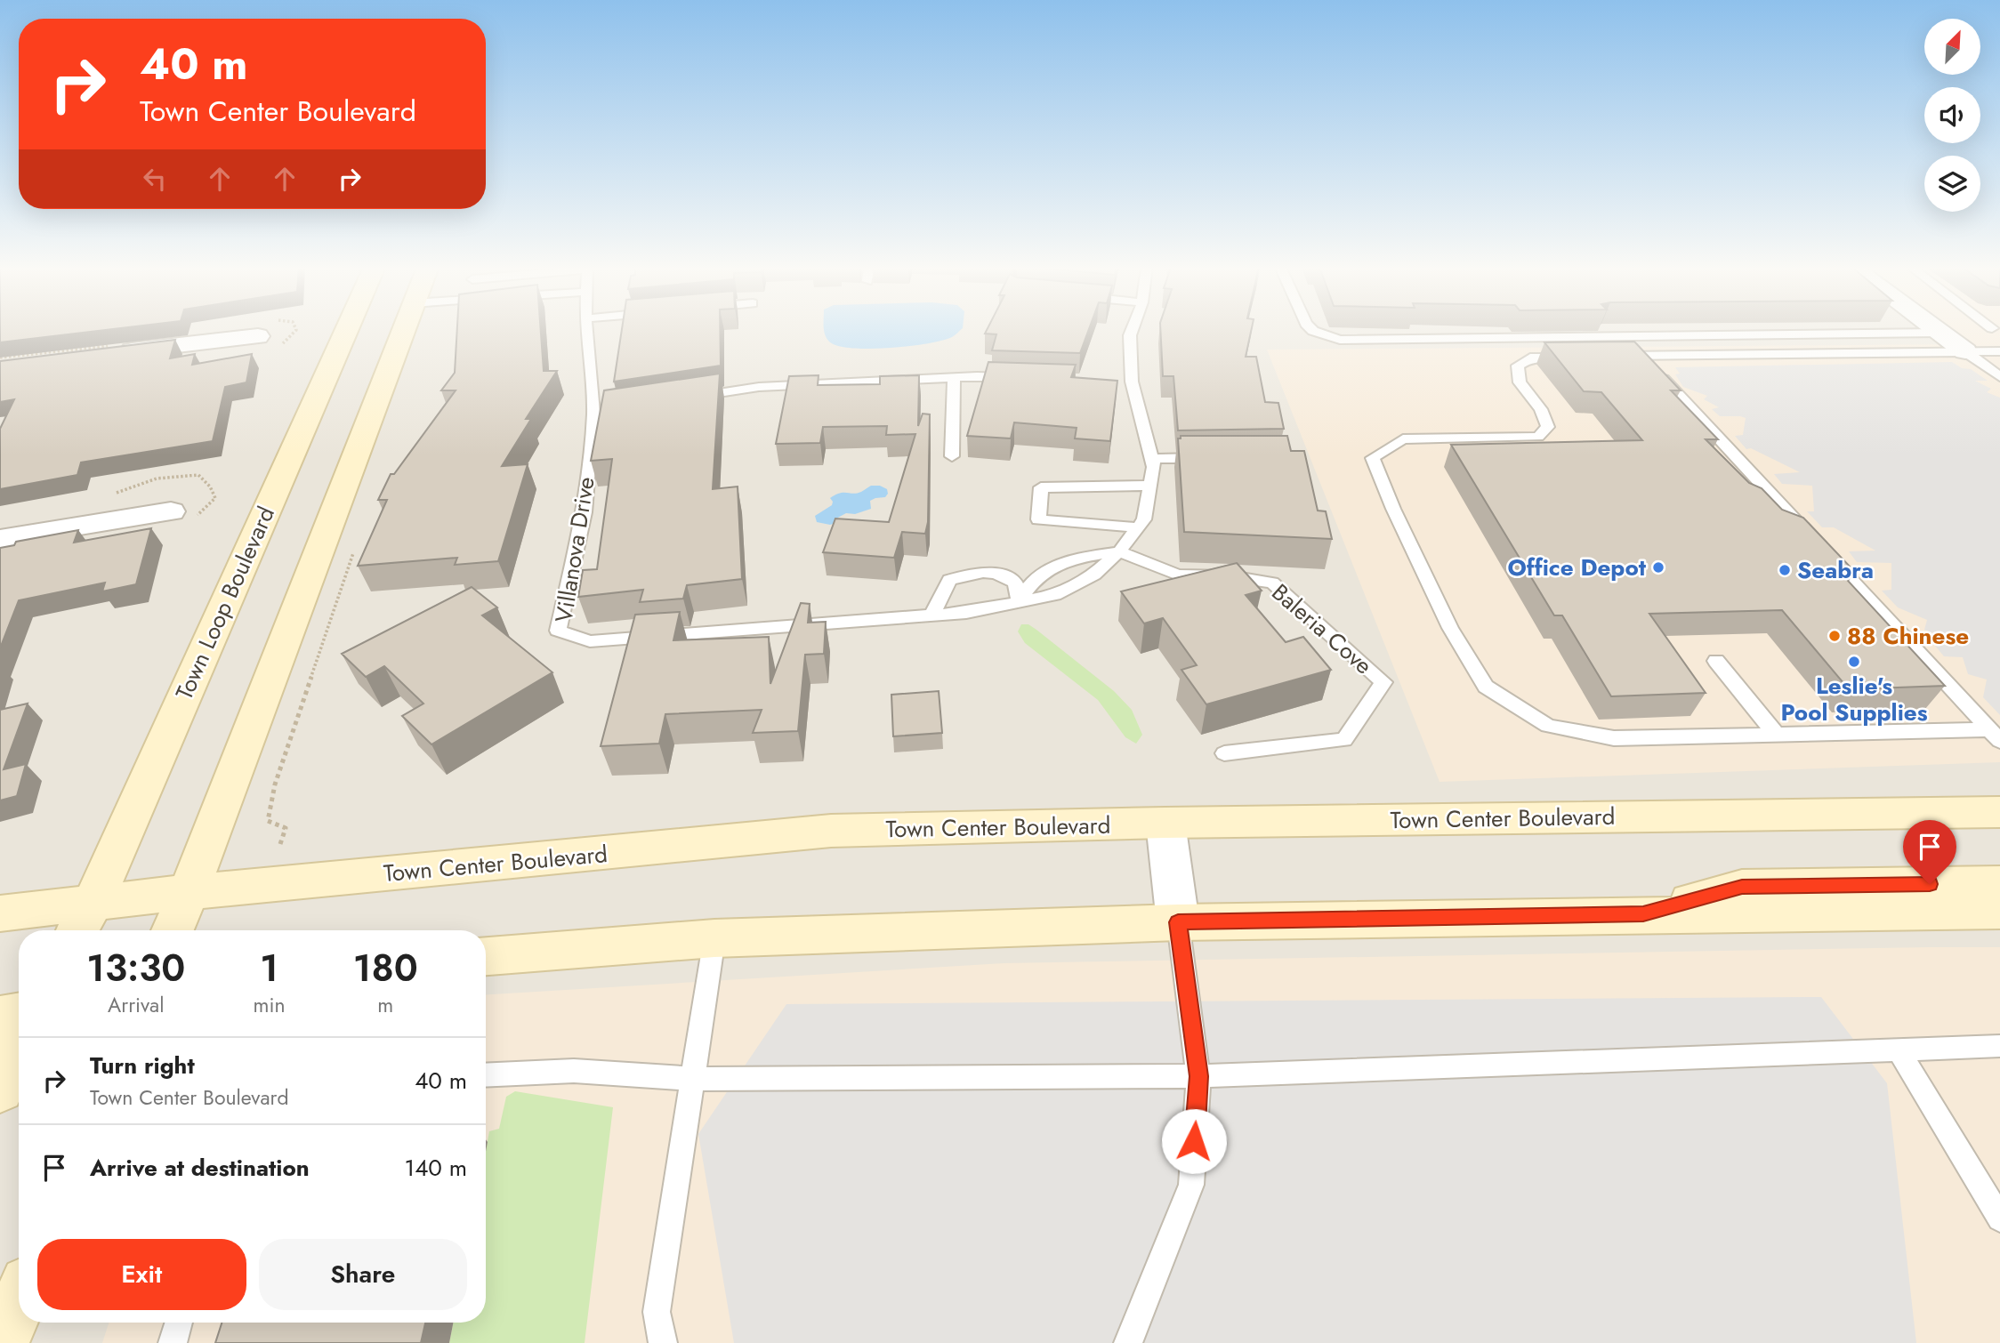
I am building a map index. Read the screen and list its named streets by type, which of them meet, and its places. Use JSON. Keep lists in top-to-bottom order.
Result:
{
  "streets": {
    "street": ["Town Loop Boulevard", "Town Center Boulevard"],
    "lane": ["Villanova Drive", "Baleria Cove"]
  },
  "crossings": [
    ["Villanova Drive", "Baleria Cove"],
    ["Town Loop Boulevard", "Town Center Boulevard"]
  ],
  "places": [
    "Office Depot",
    "Seabra",
    "88 Chinese",
    "Leslie's Pool Supplies"
  ],
  "north": "top right",
  "page": {
    "turn": ["40 m", "Town Center Boulevard"],
    "eta": [
      "13:30",
      "Arrival",
      "1",
      "min",
      "180",
      "m"
    ],
    "list": [
      {
        "name": "Turn right",
        "note": "Town Center Boulevard",
        "value": "40 m"
      },
      {
        "name": "Arrive at destination",
        "value": "140 m"
      }
    ],
    "buttons": ["Exit", "Share"]
  }
}
